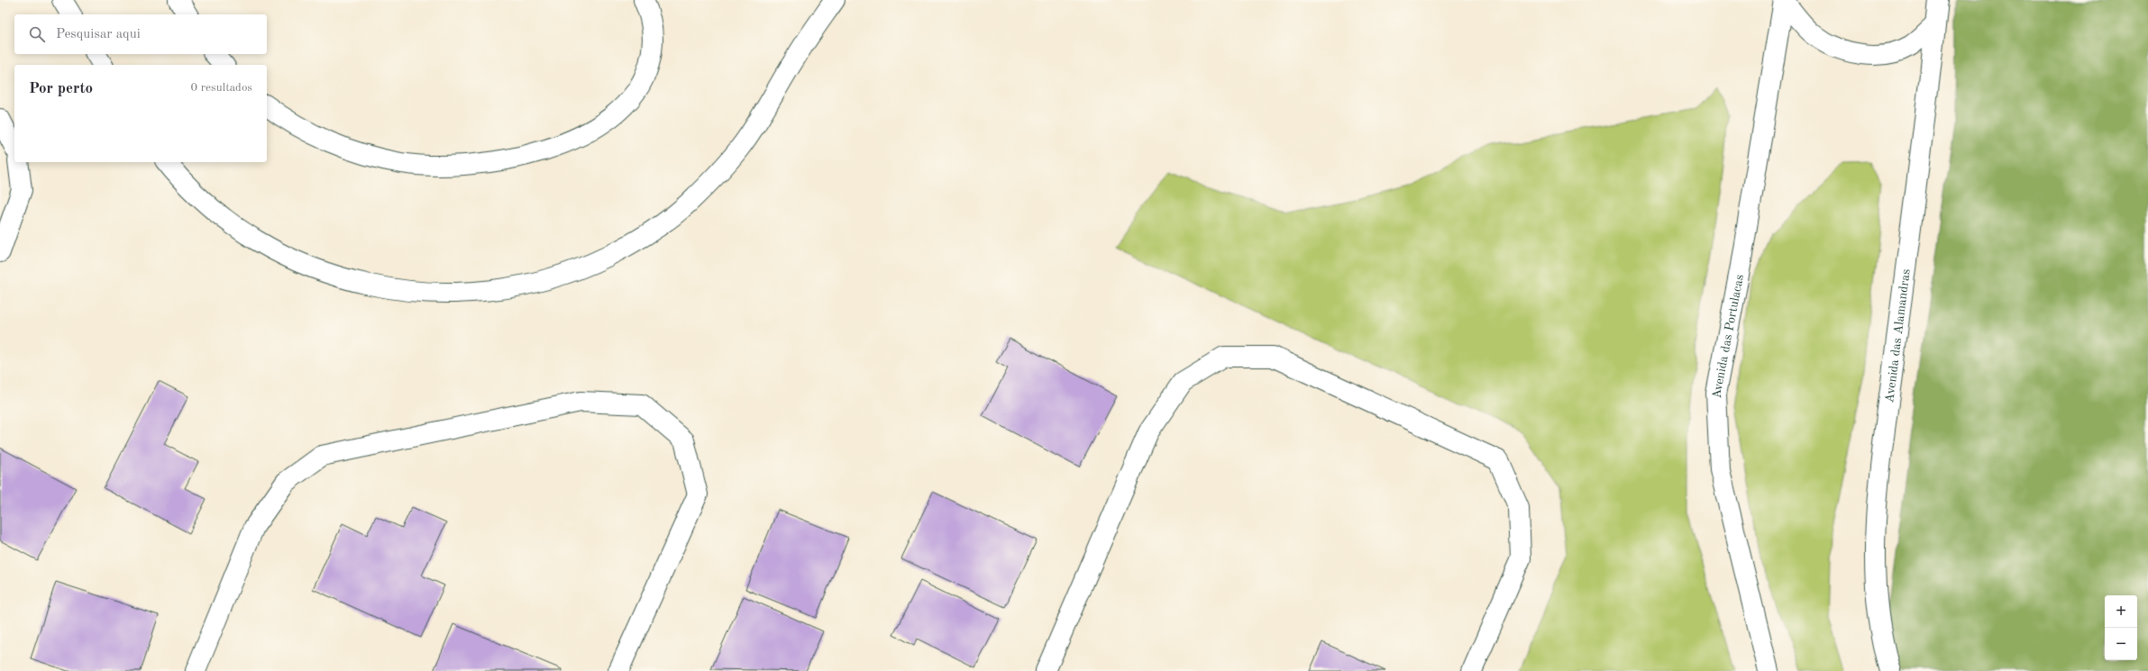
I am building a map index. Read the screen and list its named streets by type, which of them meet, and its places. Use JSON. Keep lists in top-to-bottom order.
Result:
{
  "streets": {
    "street": ["Avenida das Alamandras", "Avenida das Portulacas"]
  },
  "page": {
    "search": "Pesquisar aqui",
    "heading": ["Por perto", "0 resultados"],
    "map_buttons": ["+", "−"]
  }
}
